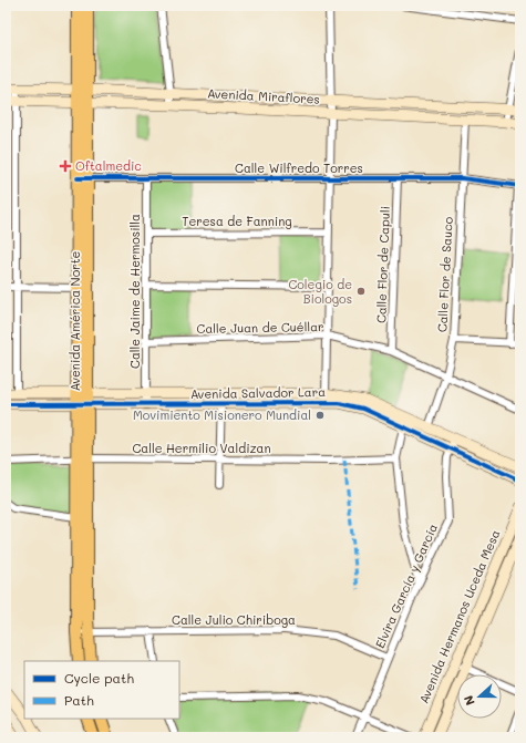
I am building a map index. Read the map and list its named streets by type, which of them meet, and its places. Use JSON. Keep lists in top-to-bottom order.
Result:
{
  "streets": {
    "main road": ["Avenida América Norte"],
    "street": [
      "Avenida Miraflores",
      "Calle Wilfredo Torres",
      "Teresa de Fanning",
      "Calle Flor de Capuli",
      "Calle Flor de Sauco",
      "Calle Jaime de Hermosilla",
      "Calle Juan de Cuéllar",
      "Avenida Salvador Lara",
      "Calle Hermilio Valdizan",
      "Elvira García y García",
      "Avenida Hermanos Uceda Mesa",
      "Calle Julio Chiriboga"
    ]
  },
  "crossings": [
    ["Avenida Miraflores", "Calle Flor de Sauco"],
    ["Avenida Miraflores", "Avenida América Norte"],
    ["Calle Wilfredo Torres", "Calle Flor de Capuli"],
    ["Calle Wilfredo Torres", "Calle Flor de Sauco"],
    ["Calle Wilfredo Torres", "Calle Jaime de Hermosilla"],
    ["Calle Wilfredo Torres", "Avenida América Norte"],
    ["Teresa de Fanning", "Calle Jaime de Hermosilla"],
    ["Calle Flor de Capuli", "Calle Juan de Cuéllar"],
    ["Calle Flor de Sauco", "Calle Juan de Cuéllar"],
    ["Calle Flor de Sauco", "Avenida Salvador Lara"],
    ["Calle Jaime de Hermosilla", "Calle Juan de Cuéllar"],
    ["Calle Jaime de Hermosilla", "Avenida Salvador Lara"],
    ["Avenida América Norte", "Avenida Salvador Lara"],
    ["Avenida América Norte", "Calle Hermilio Valdizan"],
    ["Avenida América Norte", "Calle Julio Chiriboga"],
    ["Avenida Salvador Lara", "Elvira García y García"],
    ["Elvira García y García", "Calle Julio Chiriboga"]
  ],
  "places": {
    "health": ["Oftalmedic"],
    "other": ["Colegio de Biologos", "Movimiento Misionero Mundial"]
  },
  "legend": ["Cycle path", "Path"],
  "north": "left"
}
